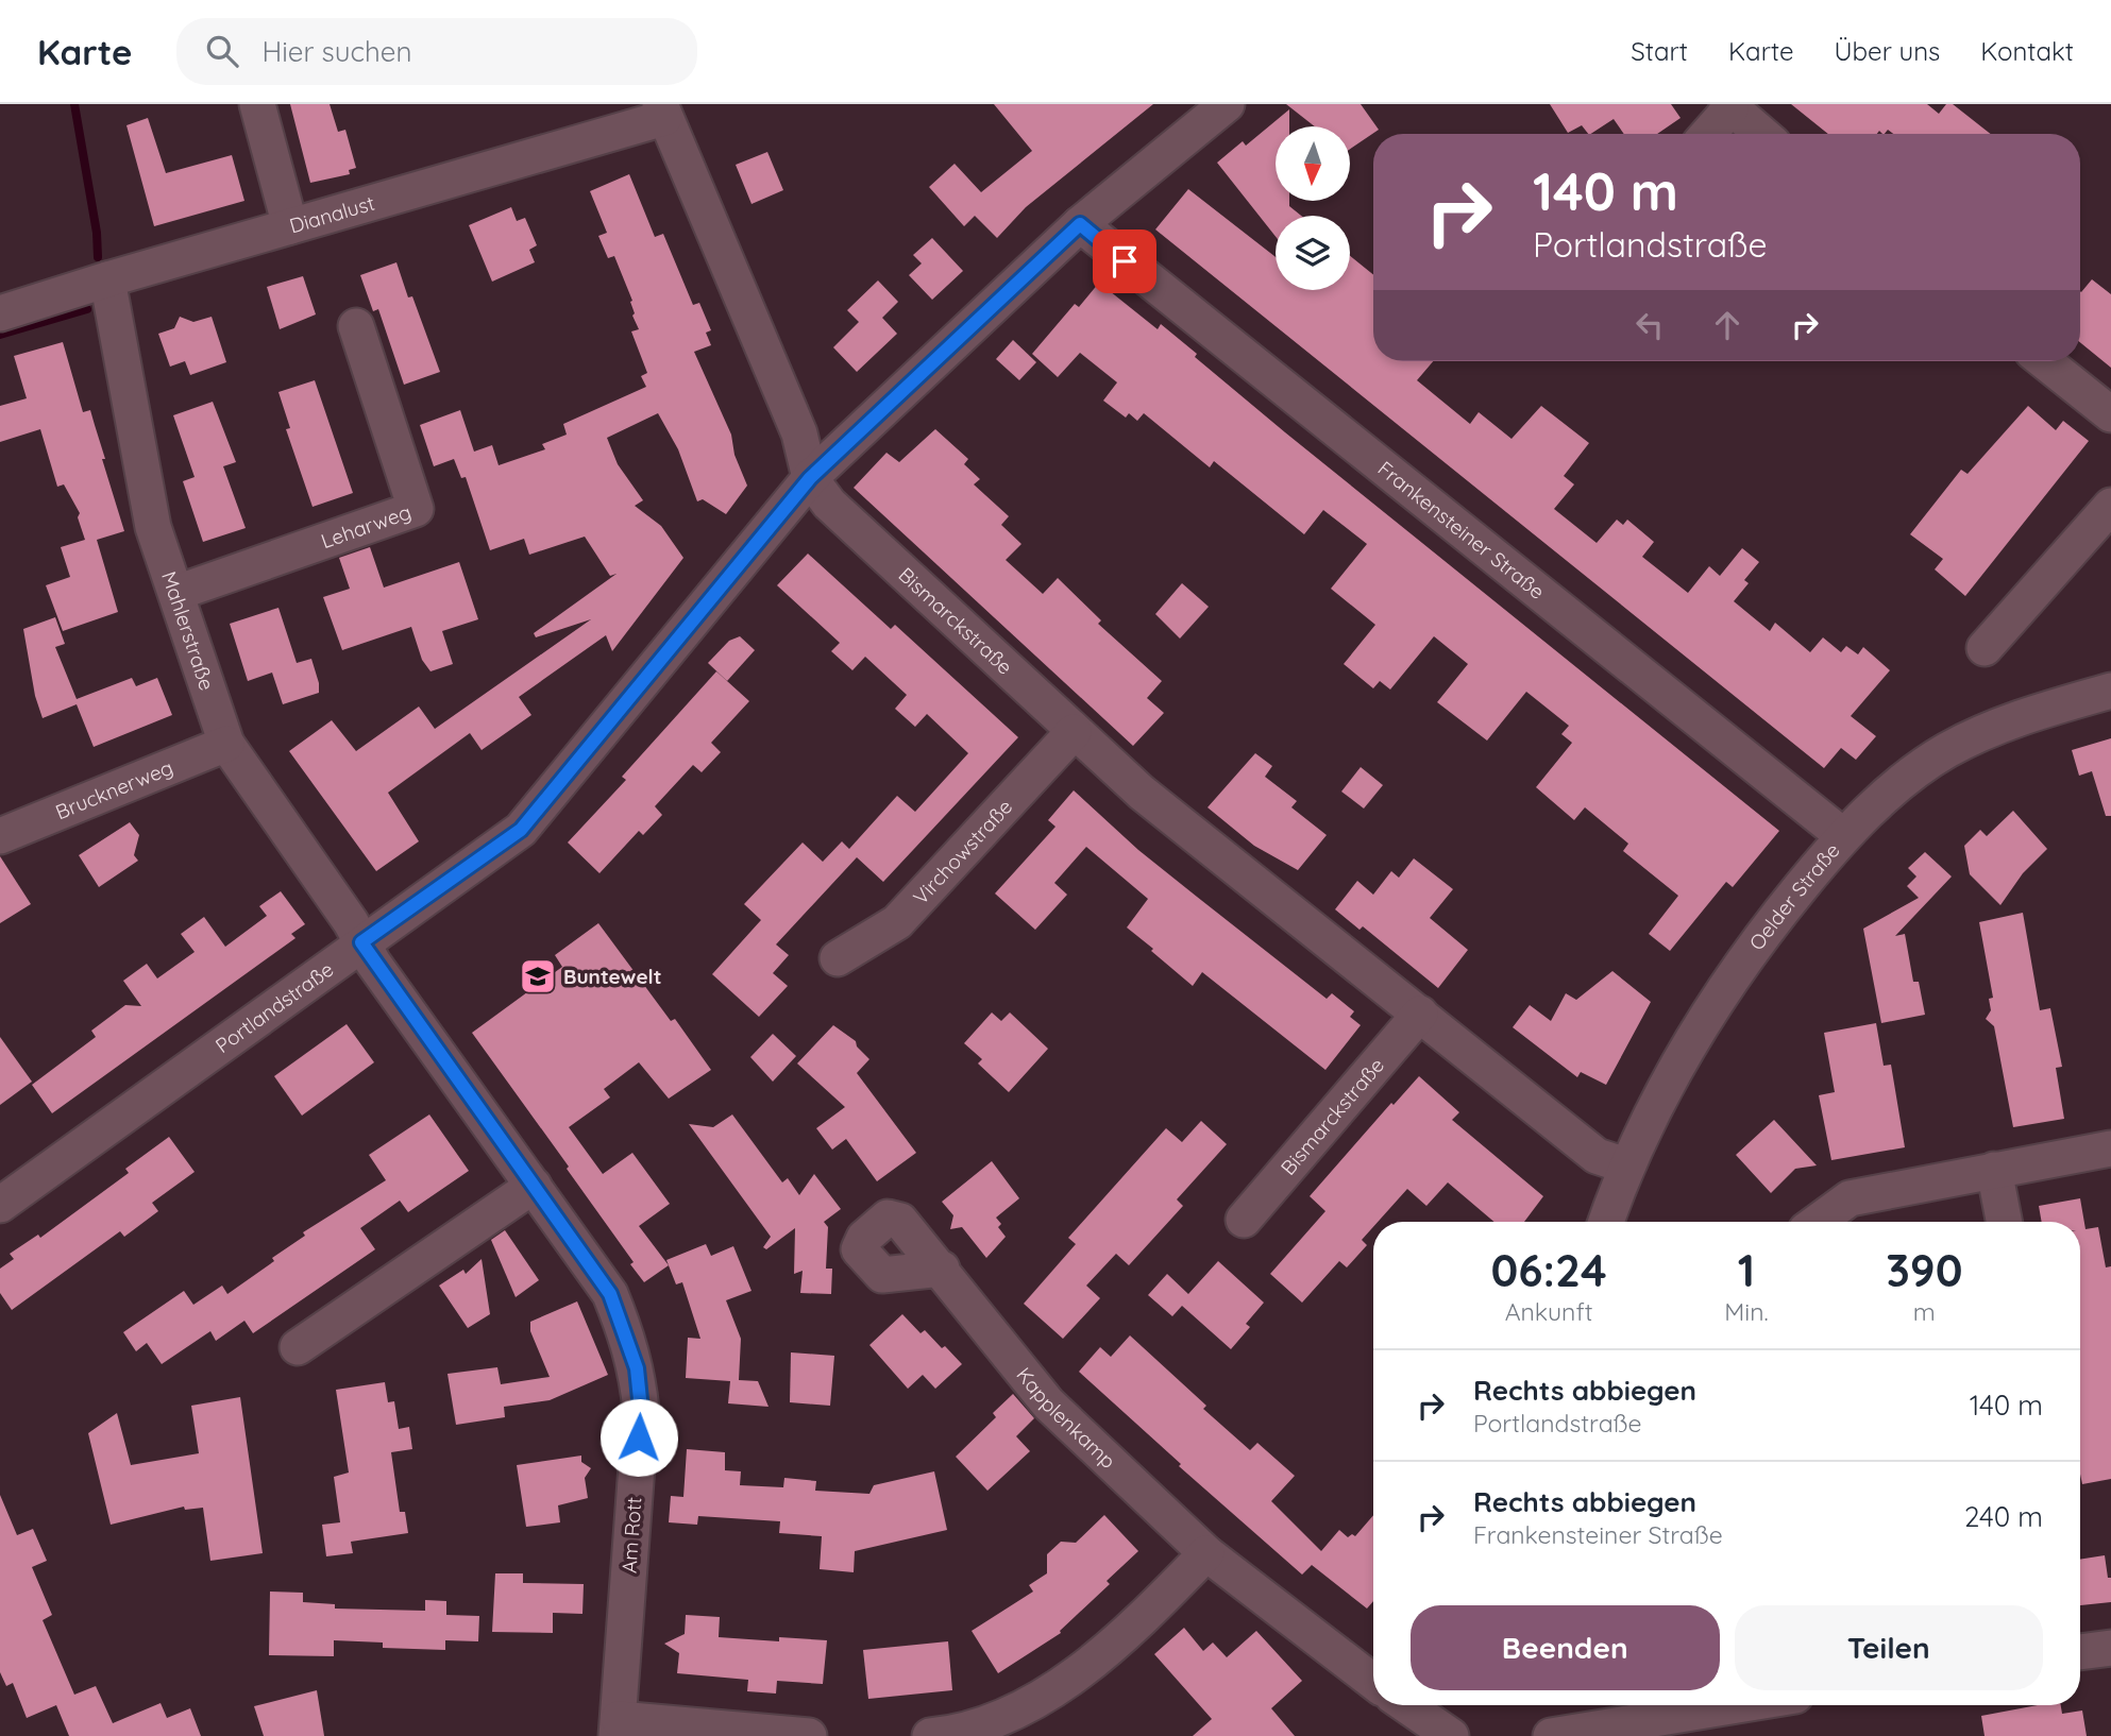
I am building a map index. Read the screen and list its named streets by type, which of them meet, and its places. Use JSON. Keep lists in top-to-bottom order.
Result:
{
  "streets": {
    "street": [
      "Dianalust",
      "Leharweg",
      "Frankensteiner Straße",
      "Bismarckstraße",
      "Mahlerstraße",
      "Brucknerweg",
      "Virchowstraße",
      "Oelder Straße",
      "Portlandstraße",
      "Kapplenkamp",
      "Am Rott"
    ]
  },
  "crossings": [
    ["Dianalust", "Bismarckstraße"],
    ["Dianalust", "Mahlerstraße"],
    ["Leharweg", "Mahlerstraße"],
    ["Frankensteiner Straße", "Oelder Straße"],
    ["Frankensteiner Straße", "Portlandstraße"],
    ["Bismarckstraße", "Virchowstraße"],
    ["Bismarckstraße", "Oelder Straße"],
    ["Bismarckstraße", "Portlandstraße"],
    ["Mahlerstraße", "Brucknerweg"],
    ["Mahlerstraße", "Portlandstraße"],
    ["Mahlerstraße", "Am Rott"],
    ["Portlandstraße", "Am Rott"]
  ],
  "places": {
    "school or university": ["Buntewelt"]
  },
  "north": "bottom",
  "page": {
    "header": "Karte",
    "search": "Hier suchen",
    "nav": [
      "Start",
      "Karte",
      "Über uns",
      "Kontakt"
    ],
    "turn": ["140 m", "Portlandstraße"],
    "eta": [
      "06:24",
      "Ankunft",
      "1",
      "Min.",
      "390",
      "m"
    ],
    "list": [
      {
        "name": "Rechts abbiegen",
        "note": "Portlandstraße",
        "value": "140 m"
      },
      {
        "name": "Rechts abbiegen",
        "note": "Frankensteiner Straße",
        "value": "240 m"
      }
    ],
    "buttons": ["Beenden", "Teilen"]
  }
}
